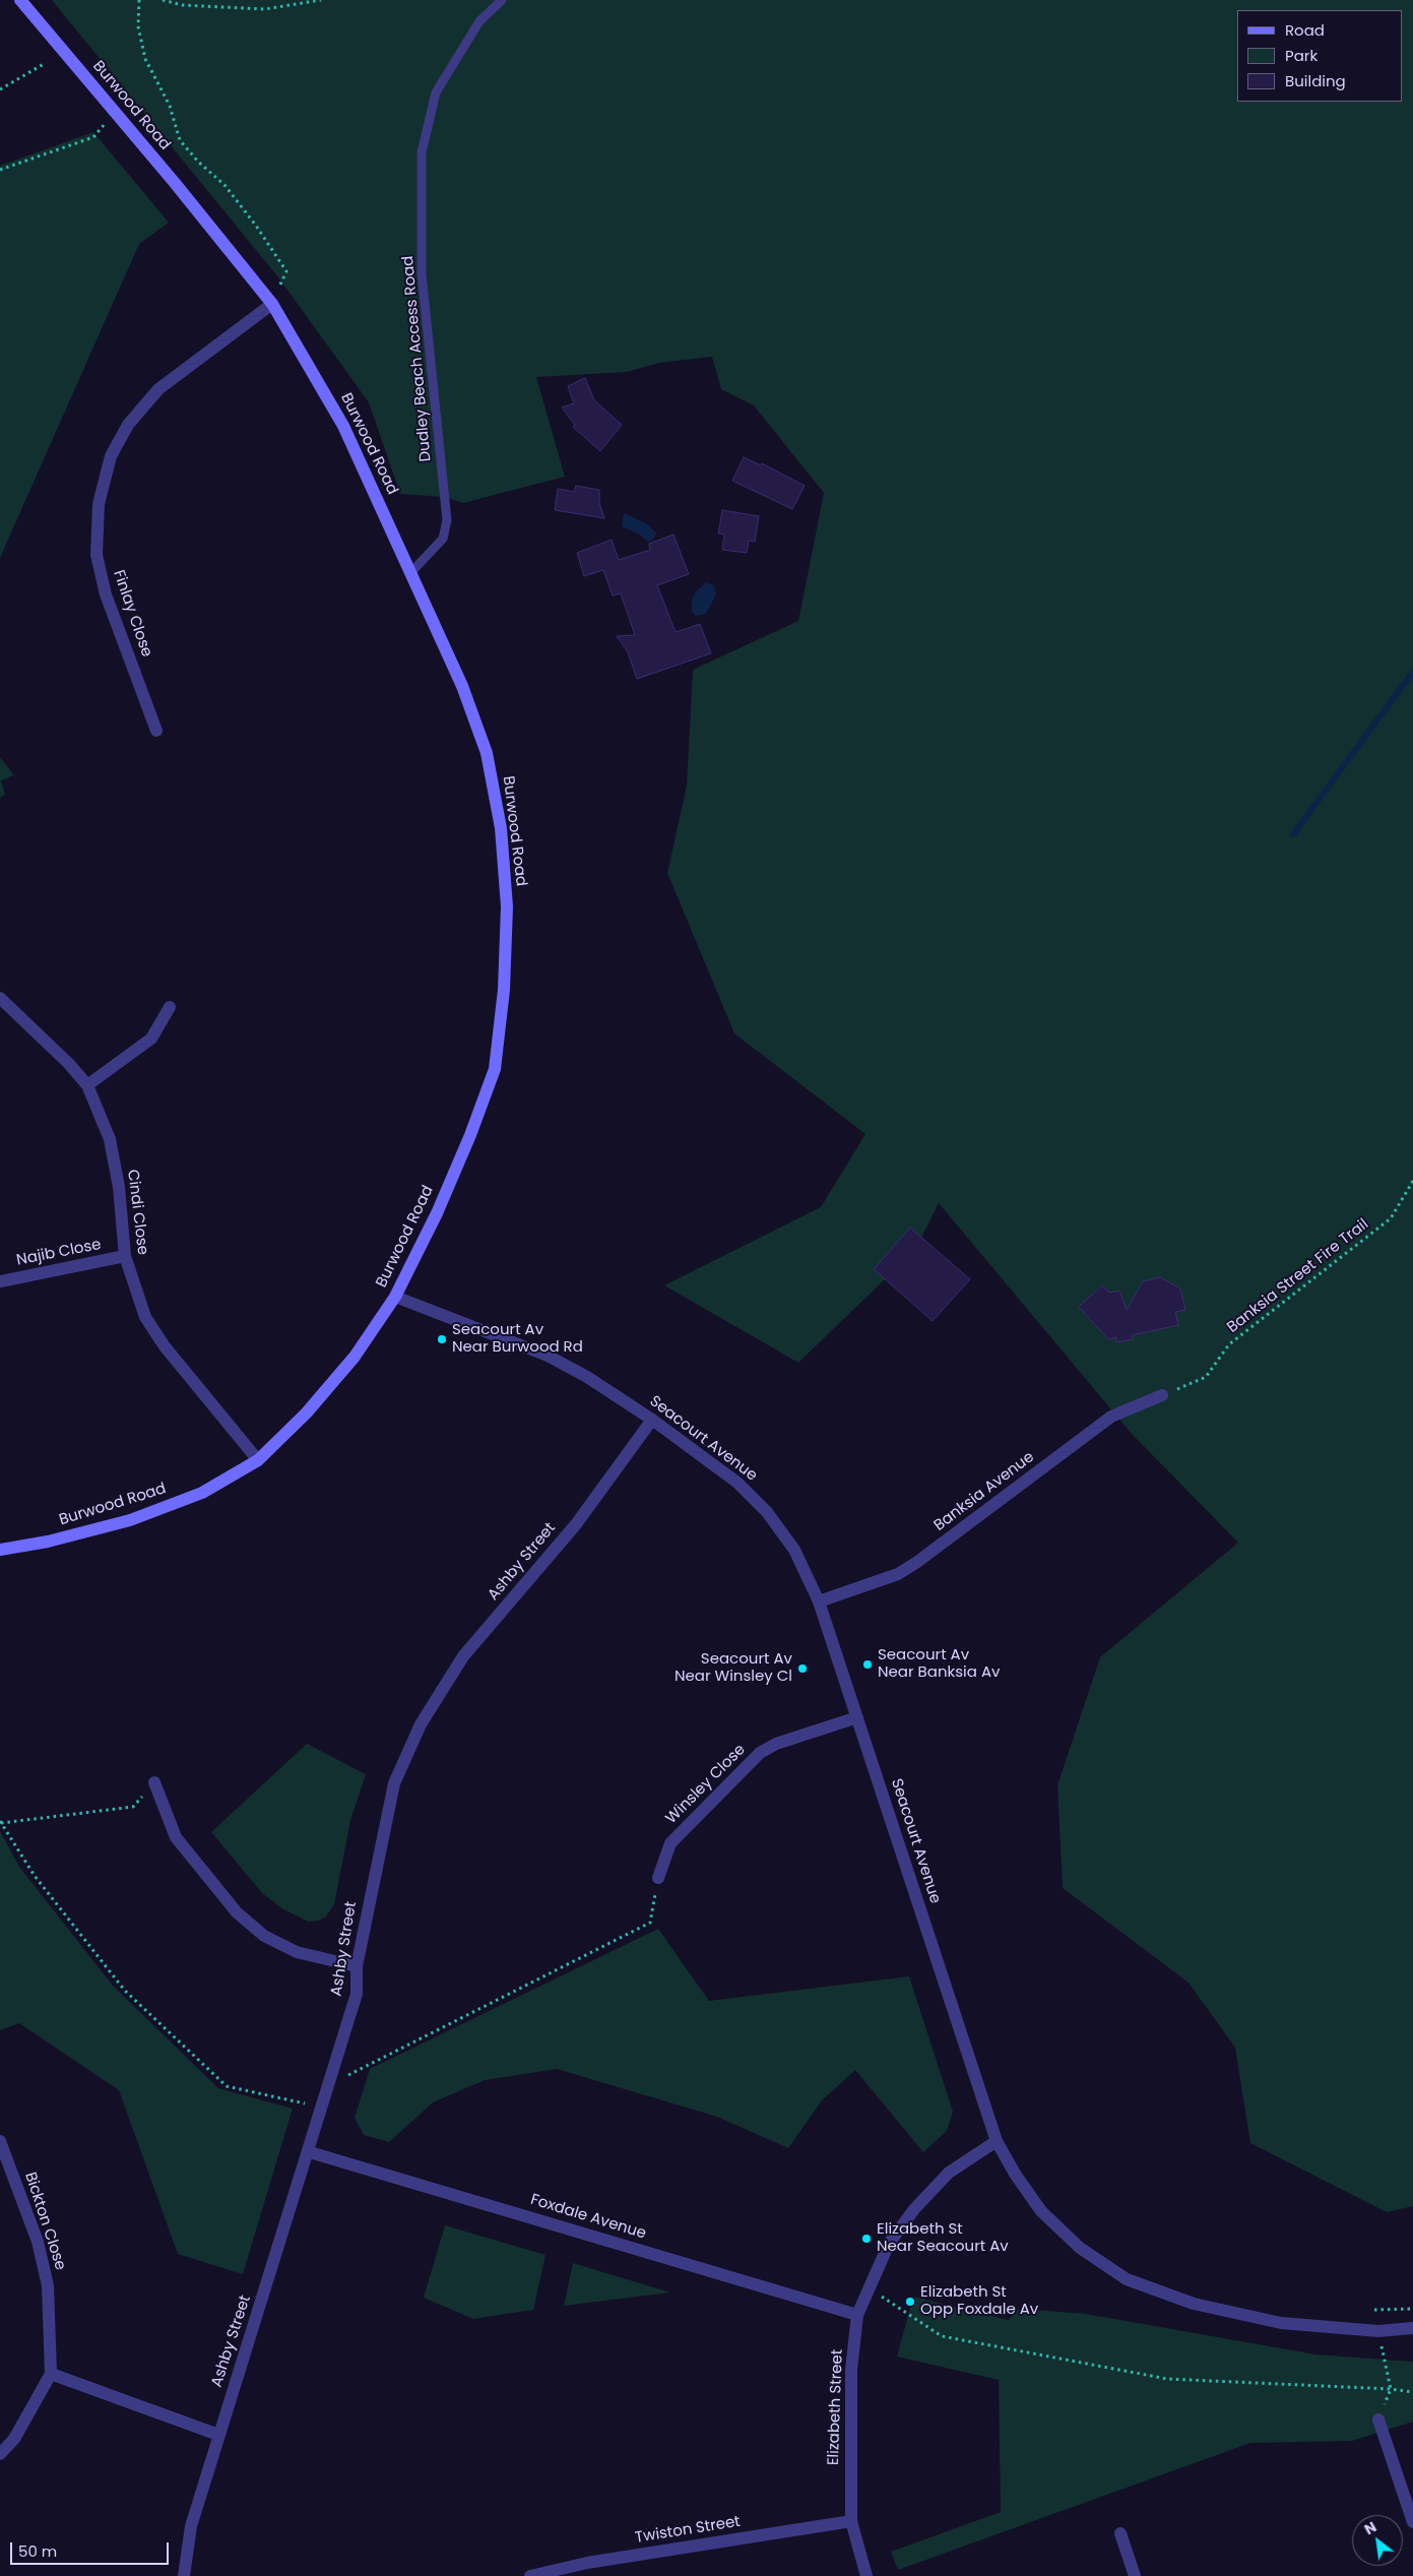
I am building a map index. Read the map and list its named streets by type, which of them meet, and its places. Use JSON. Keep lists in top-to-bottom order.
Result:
{
  "streets": {
    "main road": ["Burwood Road"],
    "street": [
      "Finlay Close",
      "Cindi Close",
      "Najib Close",
      "Seacourt Avenue",
      "Banksia Avenue",
      "Ashby Street",
      "Winsley Close",
      "Foxdale Avenue",
      "Bickton Close",
      "Elizabeth Street",
      "Twiston Street"
    ],
    "lane": ["Dudley Beach Access Road"],
    "path": ["Banksia Street Fire Trail"]
  },
  "crossings": [
    ["Burwood Road", "Dudley Beach Access Road"],
    ["Burwood Road", "Finlay Close"],
    ["Burwood Road", "Cindi Close"],
    ["Burwood Road", "Seacourt Avenue"],
    ["Cindi Close", "Najib Close"],
    ["Banksia Street Fire Trail", "Banksia Avenue"],
    ["Seacourt Avenue", "Banksia Avenue"],
    ["Seacourt Avenue", "Ashby Street"],
    ["Seacourt Avenue", "Winsley Close"],
    ["Seacourt Avenue", "Elizabeth Street"],
    ["Ashby Street", "Foxdale Avenue"],
    ["Foxdale Avenue", "Elizabeth Street"],
    ["Elizabeth Street", "Twiston Street"]
  ],
  "places": [
    "Seacourt Av Near Burwood Rd",
    "Seacourt Av Near Banksia Av",
    "Seacourt Av Near Winsley Cl",
    "Elizabeth St Near Seacourt Av",
    "Elizabeth St Opp Foxdale Av"
  ],
  "legend": ["Road", "Park", "Building"],
  "scale_bar": "50 m",
  "north": "top left"
}
